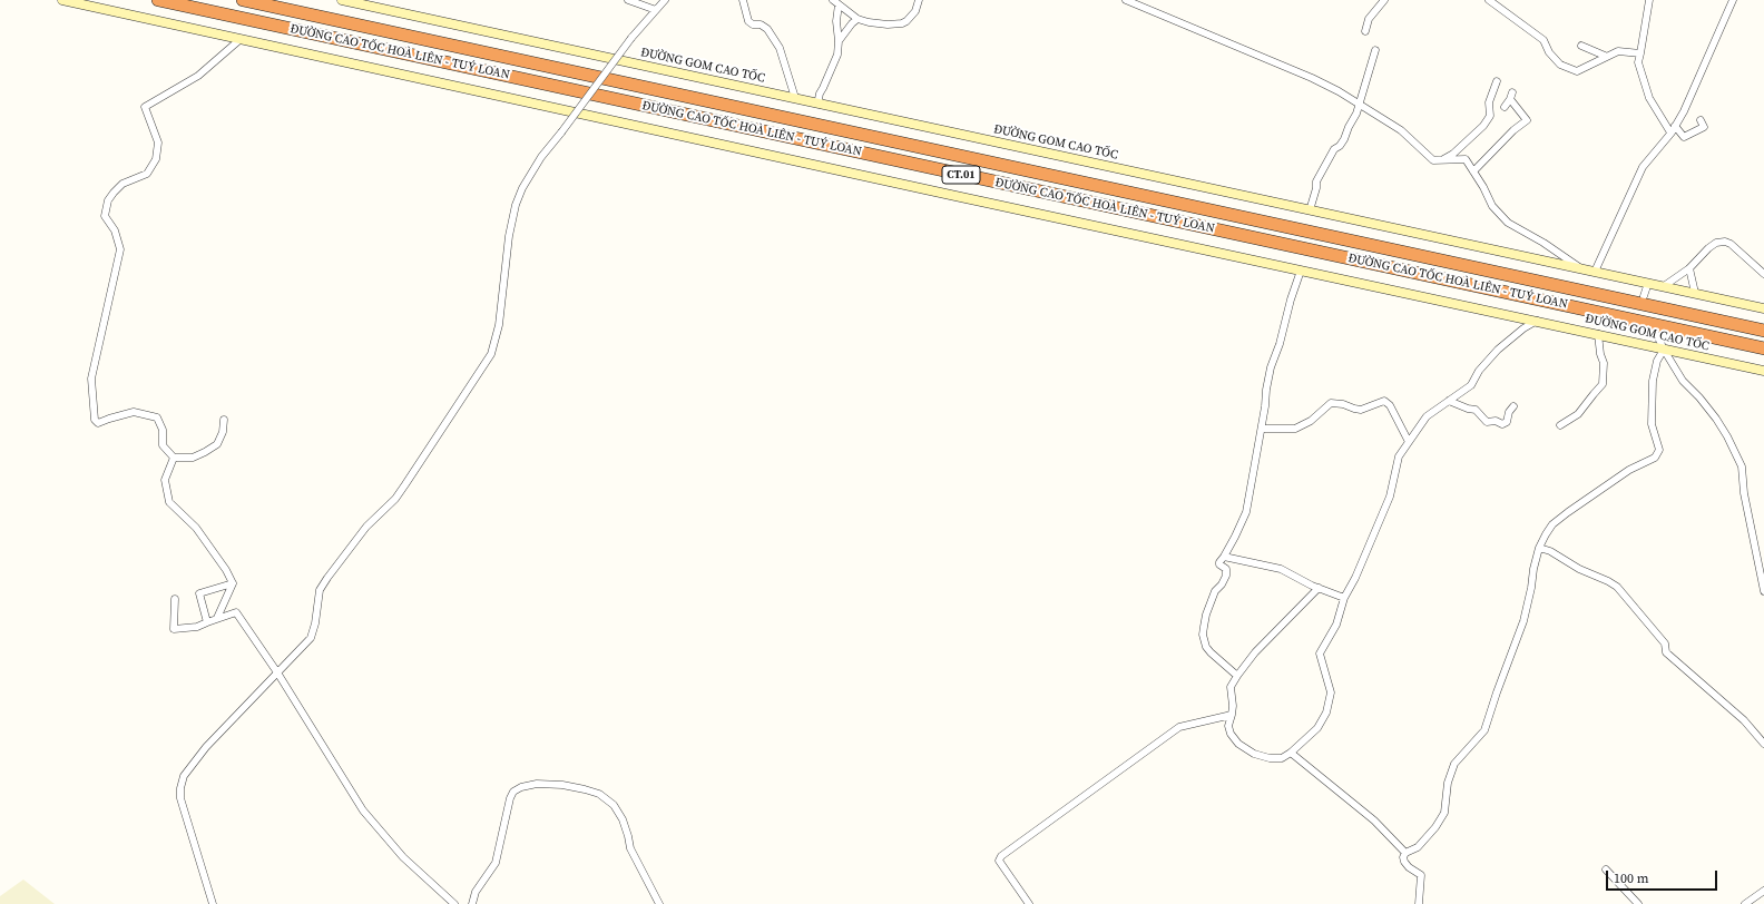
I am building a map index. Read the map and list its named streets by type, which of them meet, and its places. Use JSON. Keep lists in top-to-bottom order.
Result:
{
  "streets": {
    "highway": ["ĐƯỜNG CAO TỐC HOÀ LIÊN - TUÝ LOAN", "CT.01"],
    "main road": ["ĐƯỜNG GOM CAO TỐC"]
  },
  "scale_bar": "100 m"
}
